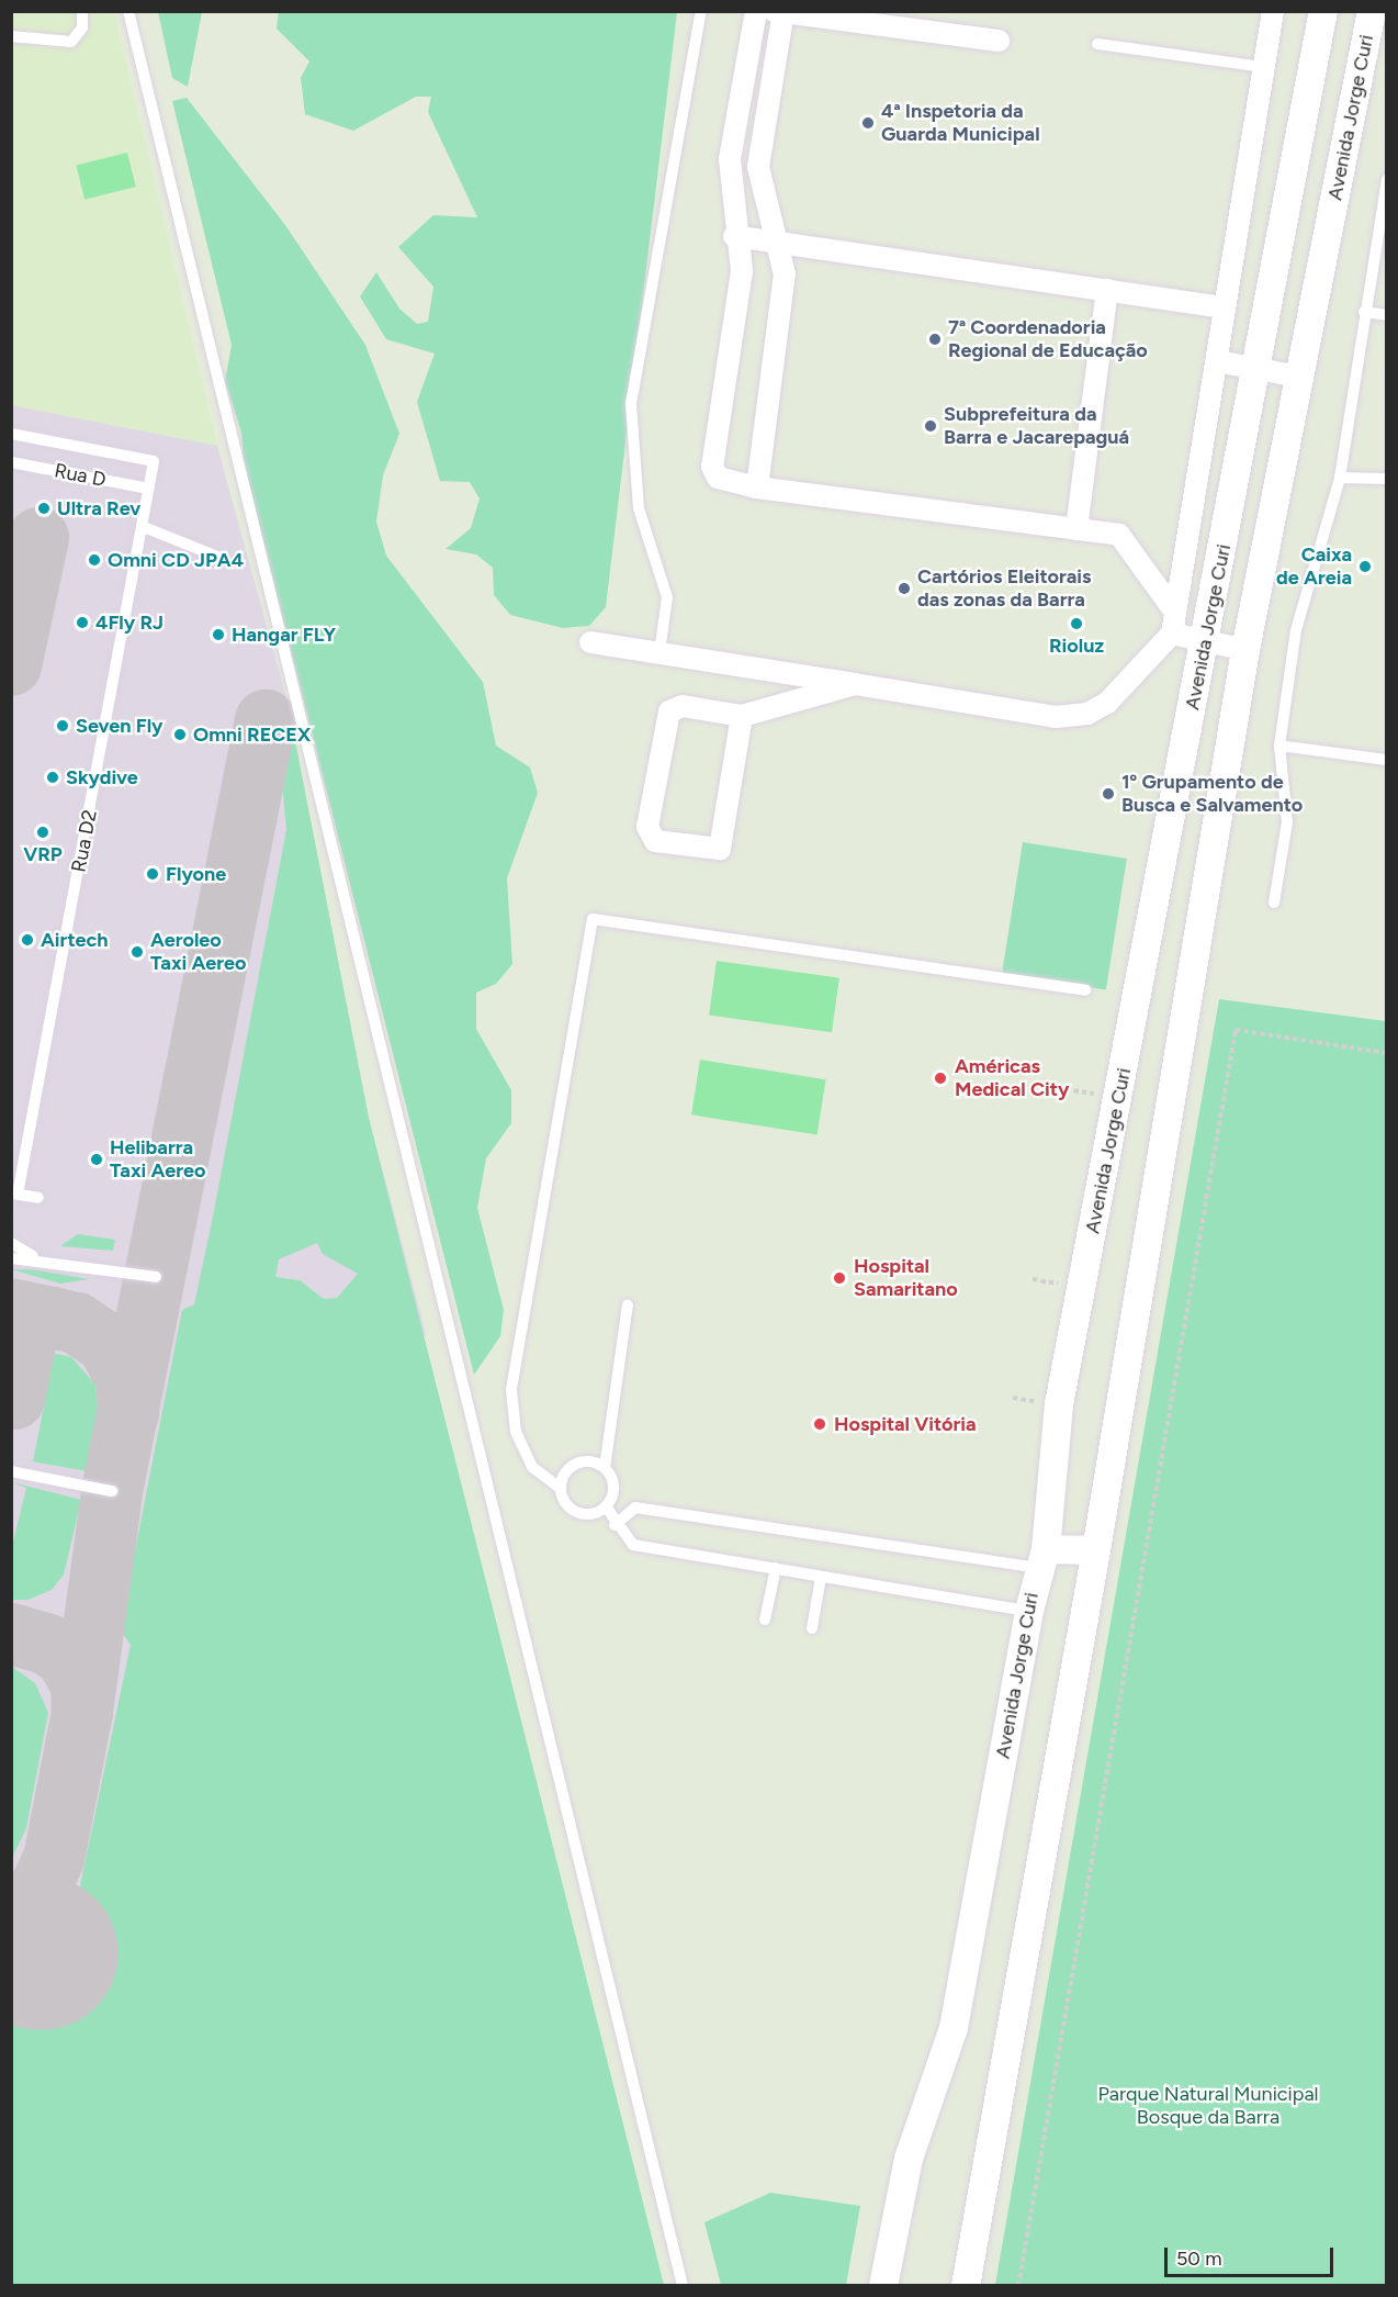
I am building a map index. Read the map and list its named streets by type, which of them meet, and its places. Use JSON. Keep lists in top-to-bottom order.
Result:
{
  "streets": {
    "street": ["Avenida Jorge Curi"],
    "lane": ["Rua D", "Rua D2"]
  },
  "crossings": [
    ["Rua D", "Rua D2"]
  ],
  "parks": ["Parque Natural Municipal Bosque da Barra"],
  "places": [
    "4ª Inspetoria da Guarda Municipal",
    "7ª Coordenadoria Regional de Educação",
    "Subprefeitura da Barra e Jacarepaguá",
    "Ultra Rev",
    "Omni CD JPA4",
    "Caixa de Areia",
    "Cartórios Eleitorais das zonas da Barra",
    "4Fly RJ",
    "Rioluz",
    "Hangar FLY",
    "Seven Fly",
    "Omni RECEX",
    "Skydive",
    "1º Grupamento de Busca e Salvamento",
    "VRP",
    "Flyone",
    "Airtech",
    "Aeroleo Taxi Aereo",
    "Américas Medical City",
    "Helibarra Taxi Aereo",
    "Hospital Samaritano",
    "Hospital Vitória"
  ],
  "scale_bar": "50 m"
}
